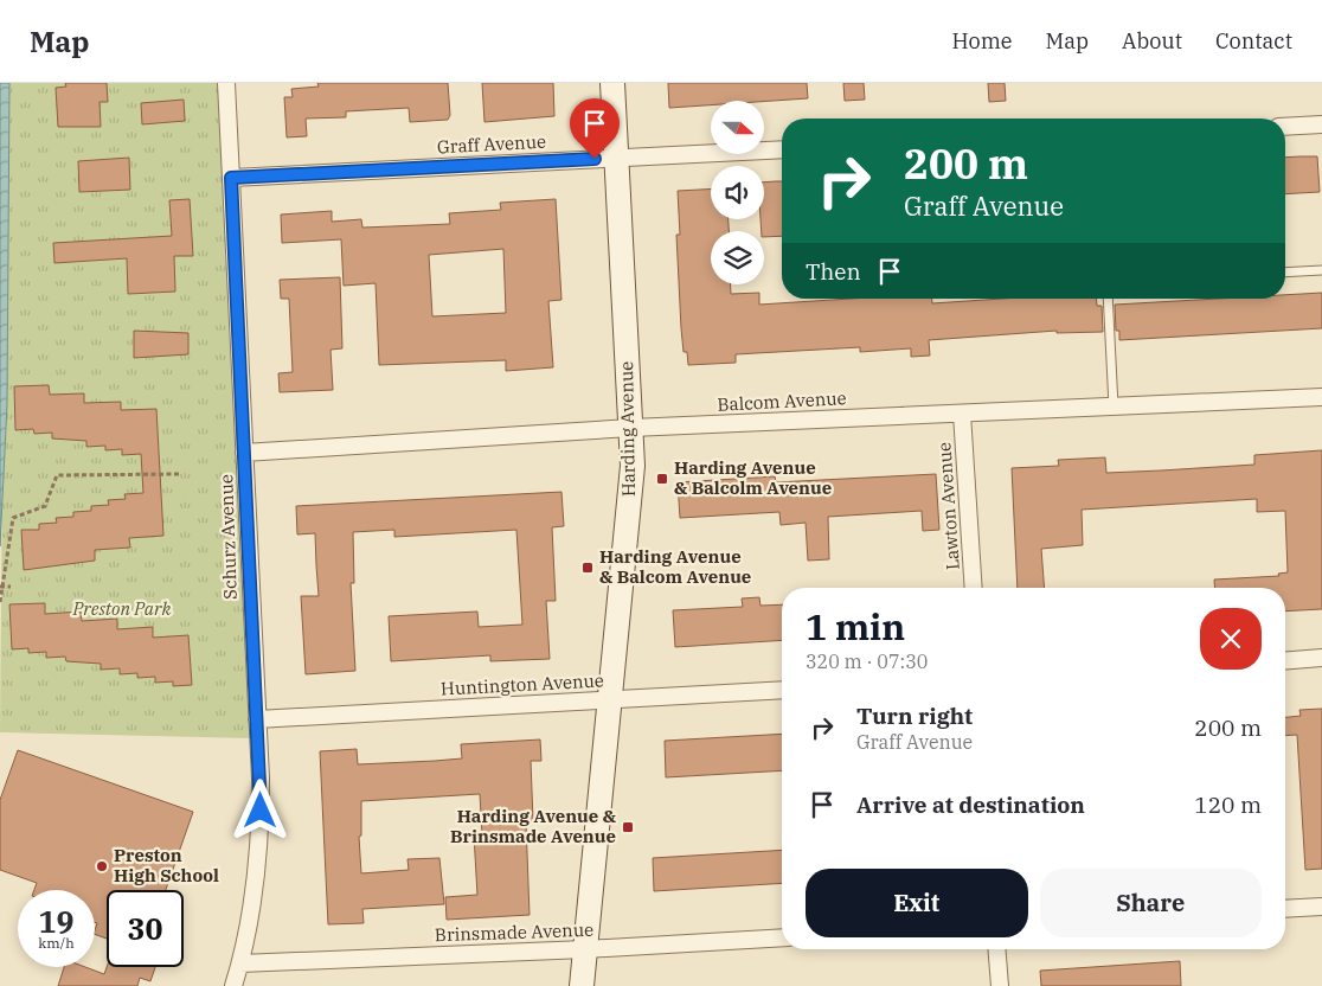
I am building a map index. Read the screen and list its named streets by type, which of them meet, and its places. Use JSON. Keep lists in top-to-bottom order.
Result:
{
  "streets": {
    "street": [
      "Graff Avenue",
      "Balcom Avenue",
      "Harding Avenue",
      "Lawton Avenue",
      "Schurz Avenue",
      "Huntington Avenue",
      "Brinsmade Avenue"
    ]
  },
  "crossings": [
    ["Graff Avenue", "Harding Avenue"],
    ["Graff Avenue", "Schurz Avenue"],
    ["Balcom Avenue", "Harding Avenue"],
    ["Balcom Avenue", "Lawton Avenue"],
    ["Balcom Avenue", "Schurz Avenue"],
    ["Harding Avenue", "Huntington Avenue"],
    ["Harding Avenue", "Brinsmade Avenue"],
    ["Schurz Avenue", "Huntington Avenue"],
    ["Schurz Avenue", "Brinsmade Avenue"]
  ],
  "parks": ["Preston Park"],
  "places": {
    "transit": ["Harding Avenue & Balcolm Avenue", "Harding Avenue & Balcom Avenue", "Harding Avenue & Brinsmade Avenue"],
    "other": ["Preston High School"]
  },
  "north": "right",
  "page": {
    "header": "Map",
    "nav": [
      "Home",
      "Map",
      "About",
      "Contact"
    ],
    "turn": ["200 m", "Graff Avenue"],
    "then": "Then",
    "heading": ["1 min", "320 m · 07:30"],
    "list": [
      {
        "name": "Turn right",
        "note": "Graff Avenue",
        "value": "200 m"
      },
      {
        "name": "Arrive at destination",
        "value": "120 m"
      }
    ],
    "buttons": ["Exit", "Share"],
    "speed": "19 km/h",
    "limit": "30"
  }
}
